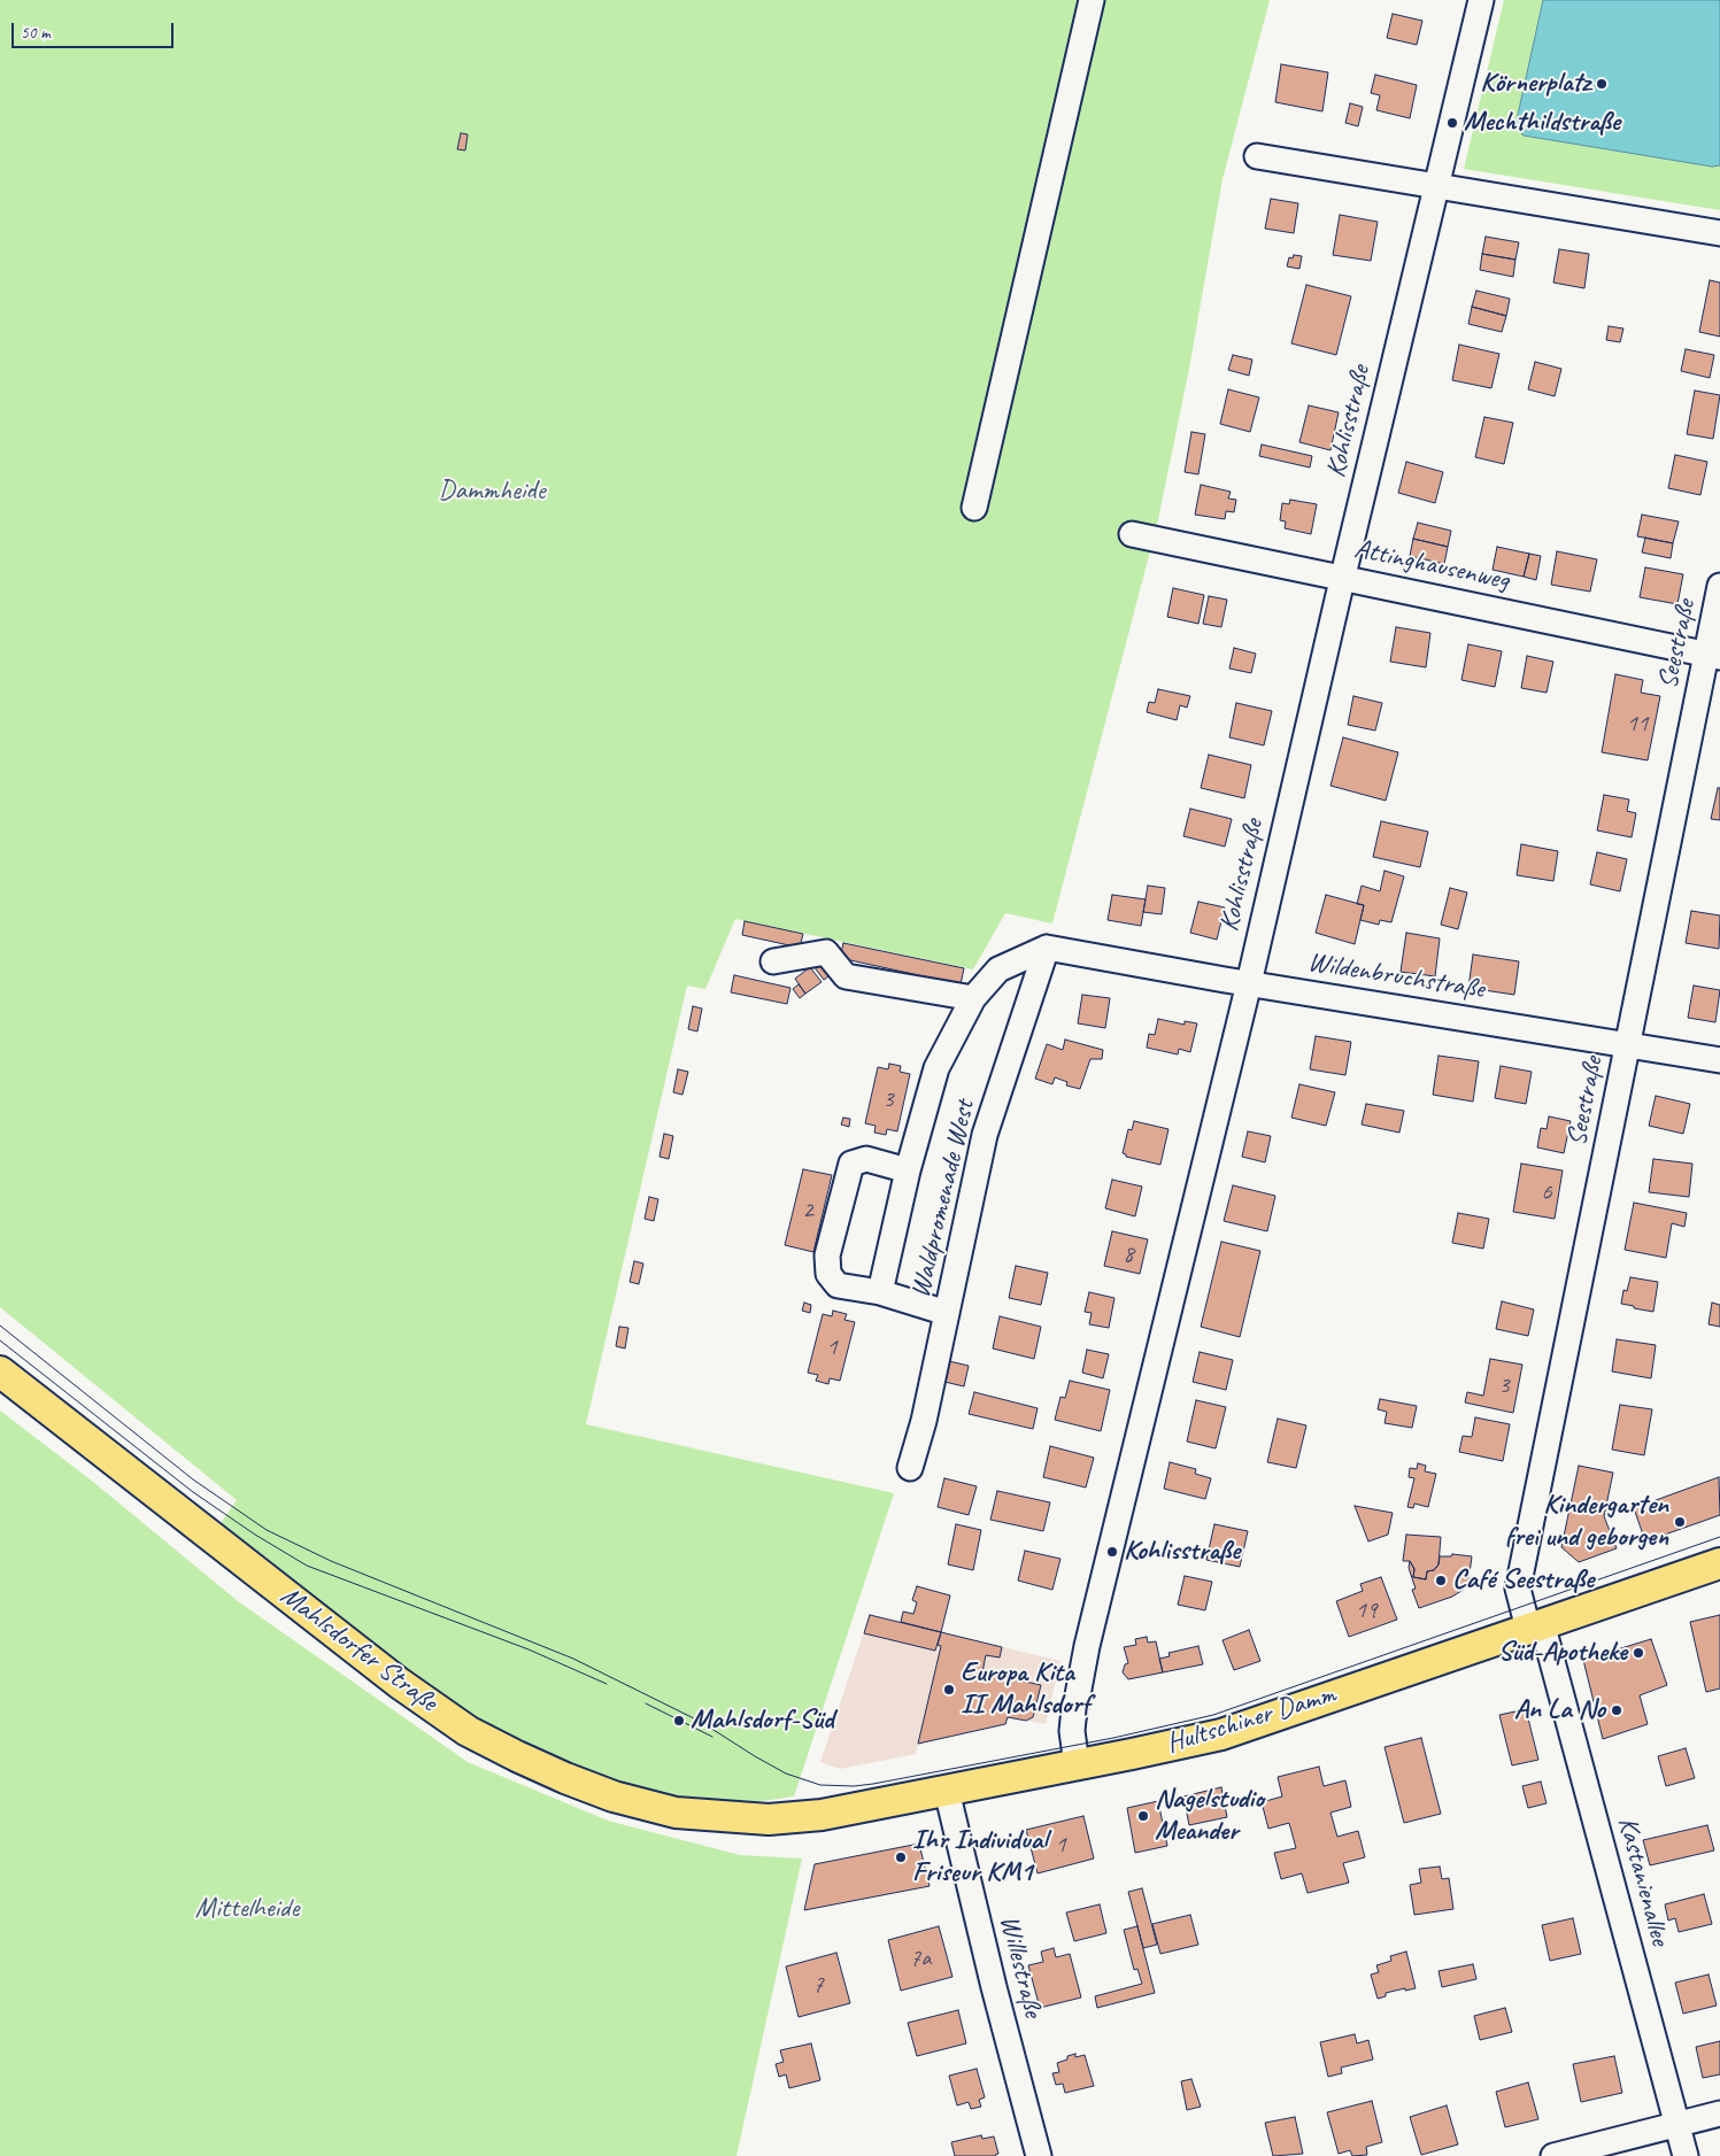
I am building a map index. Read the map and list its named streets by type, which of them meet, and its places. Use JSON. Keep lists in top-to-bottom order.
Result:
{
  "streets": {
    "main road": ["Mahlsdorfer Straße", "Hultschiner Damm"],
    "street": [
      "Kohlisstraße",
      "Attinghausenweg",
      "Seestraße",
      "Wildenbruchstraße",
      "Waldpromenade West",
      "Kastanienallee",
      "Willestraße"
    ]
  },
  "crossings": [
    ["Kohlisstraße", "Attinghausenweg"],
    ["Kohlisstraße", "Wildenbruchstraße"],
    ["Kohlisstraße", "Hultschiner Damm"],
    ["Attinghausenweg", "Seestraße"],
    ["Seestraße", "Wildenbruchstraße"],
    ["Seestraße", "Hultschiner Damm"],
    ["Seestraße", "Kastanienallee"],
    ["Wildenbruchstraße", "Waldpromenade West"],
    ["Mahlsdorfer Straße", "Hultschiner Damm"],
    ["Hultschiner Damm", "Kastanienallee"],
    ["Hultschiner Damm", "Willestraße"]
  ],
  "parks": ["Dammheide", "Mittelheide"],
  "places": [
    "Körnerplatz",
    "Mechthildstraße",
    "Kindergarten frei und geborgen",
    "Kohlisstraße",
    "Café Seestraße",
    "Süd-Apotheke",
    "Europa Kita II Mahlsdorf",
    "An La No",
    "Mahlsdorf-Süd",
    "Nagelstudio Meander",
    "Ihr Individual Friseur KM1"
  ],
  "house_numbers": [
    "11",
    "3",
    "6",
    "2",
    "8",
    "1",
    "3",
    "19",
    "1",
    "7a",
    "7"
  ],
  "scale_bar": "50 m"
}
